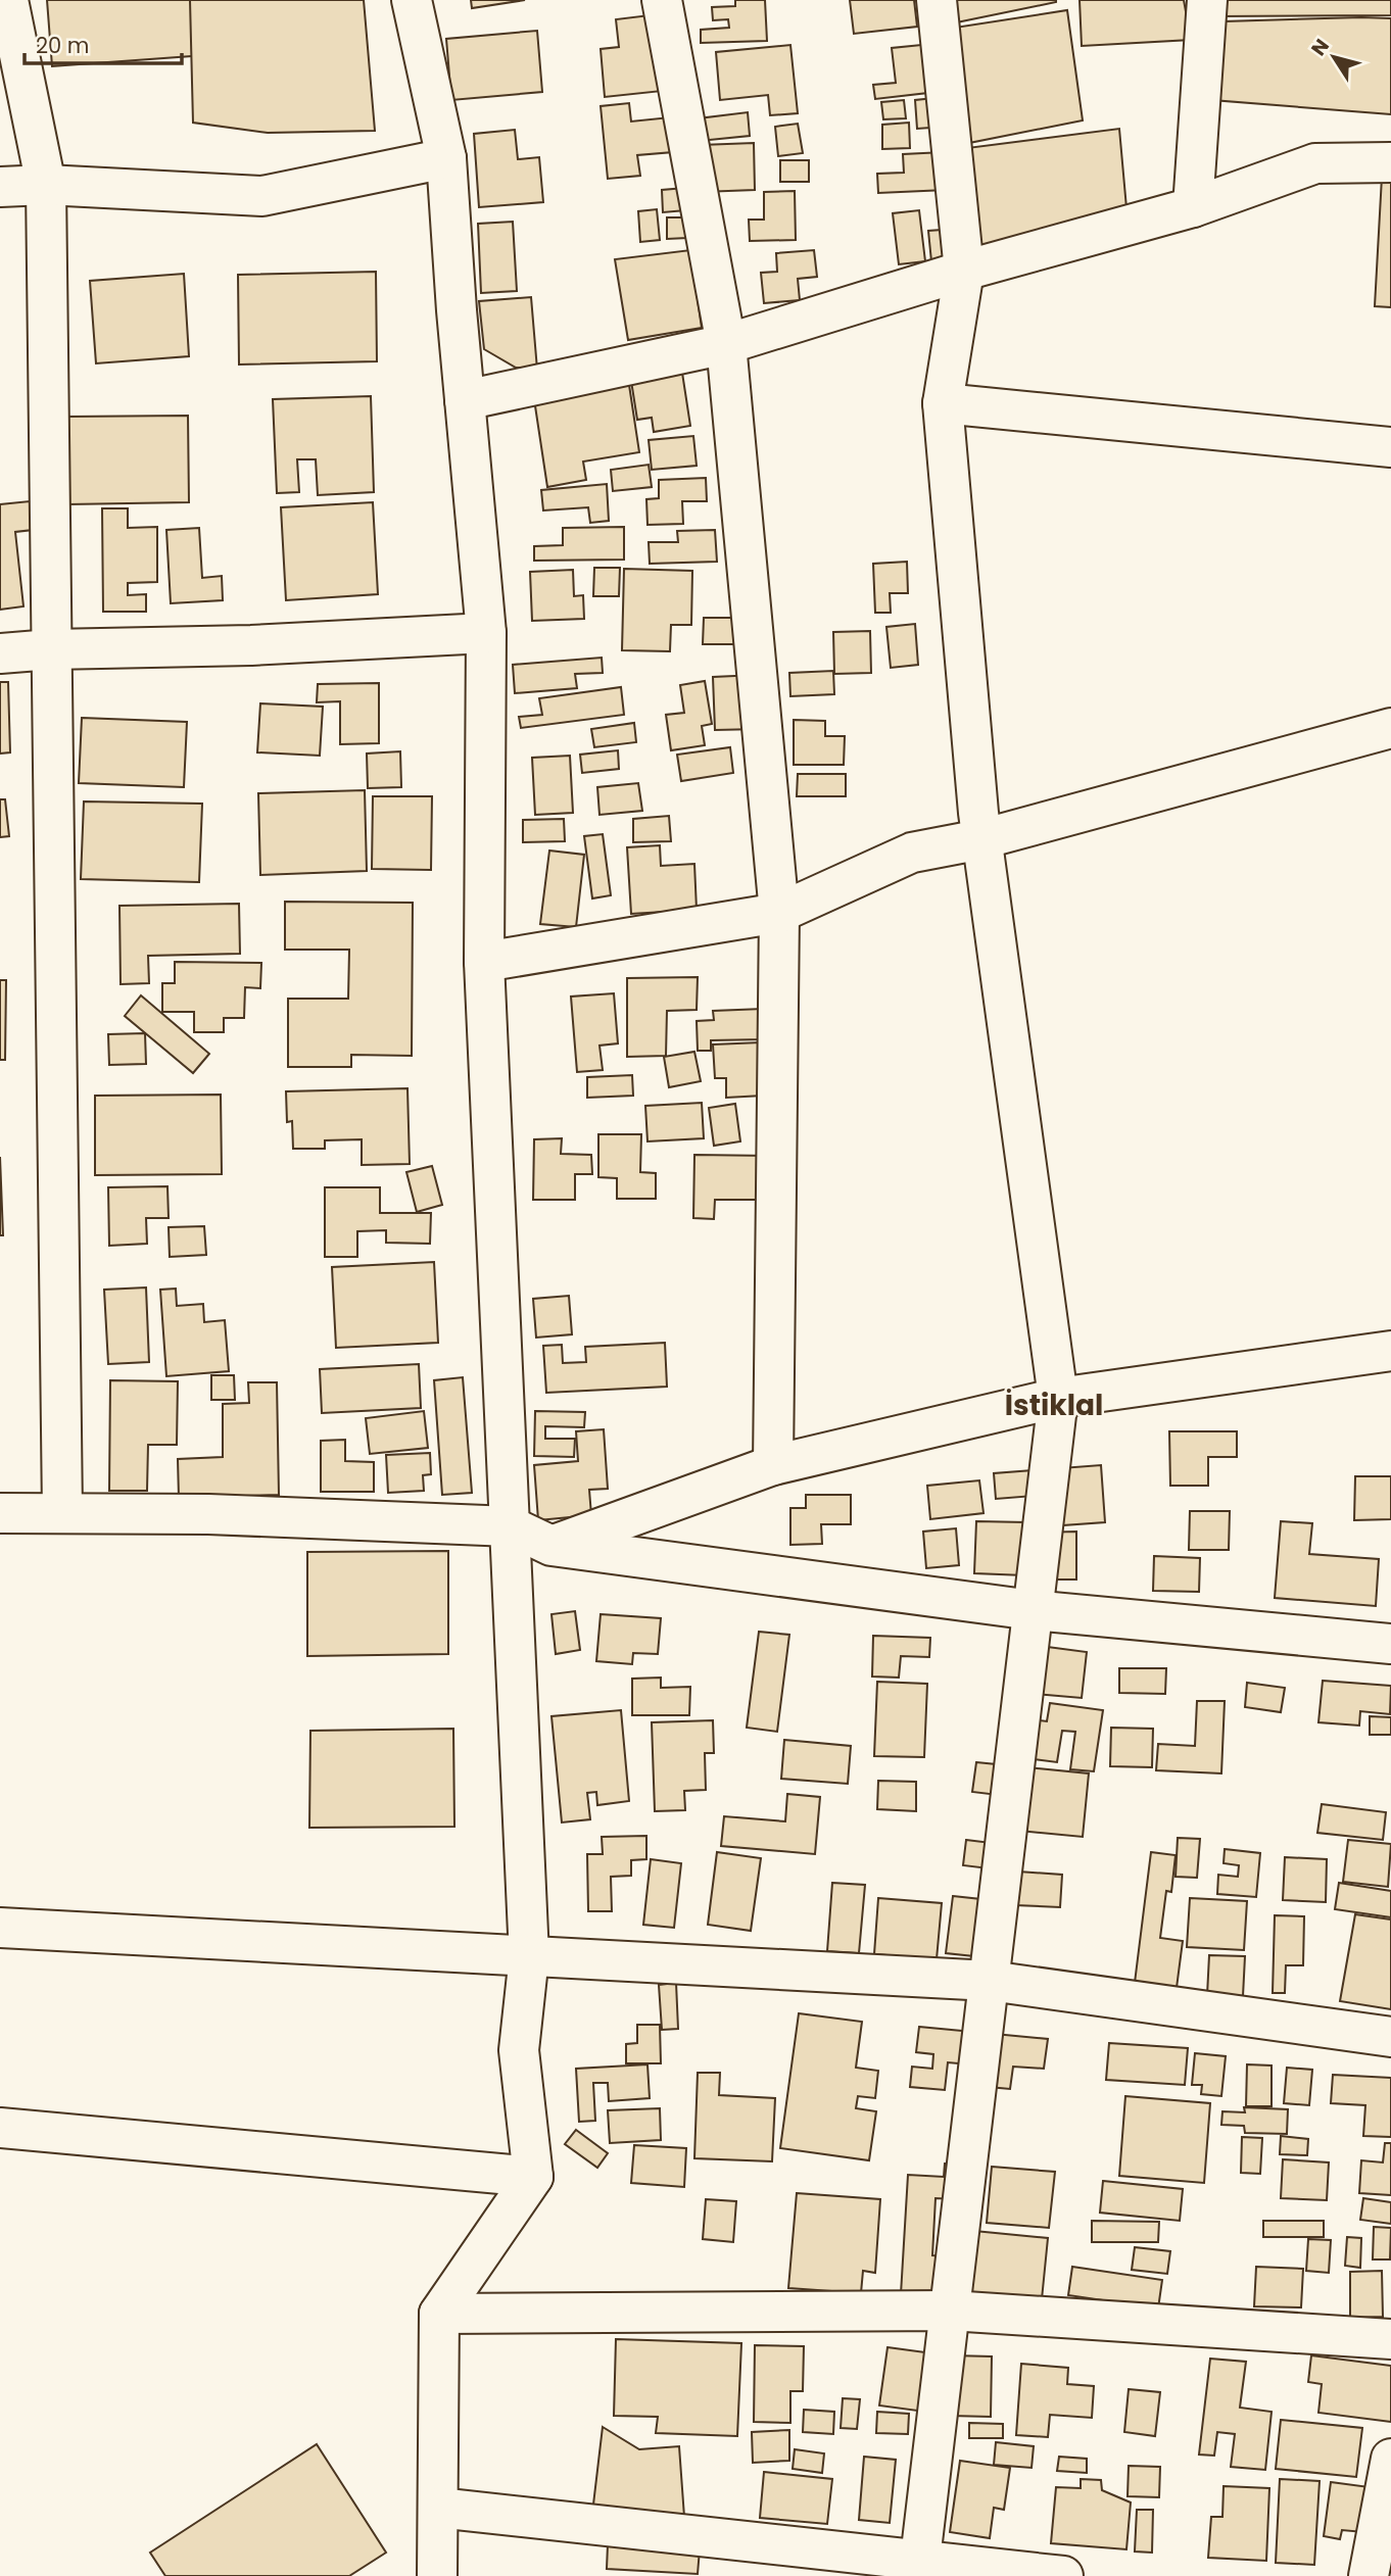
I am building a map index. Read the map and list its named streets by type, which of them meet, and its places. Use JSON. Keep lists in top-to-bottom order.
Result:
{
  "districts": ["İstiklal"],
  "scale_bar": "20 m",
  "north": "top left"
}
